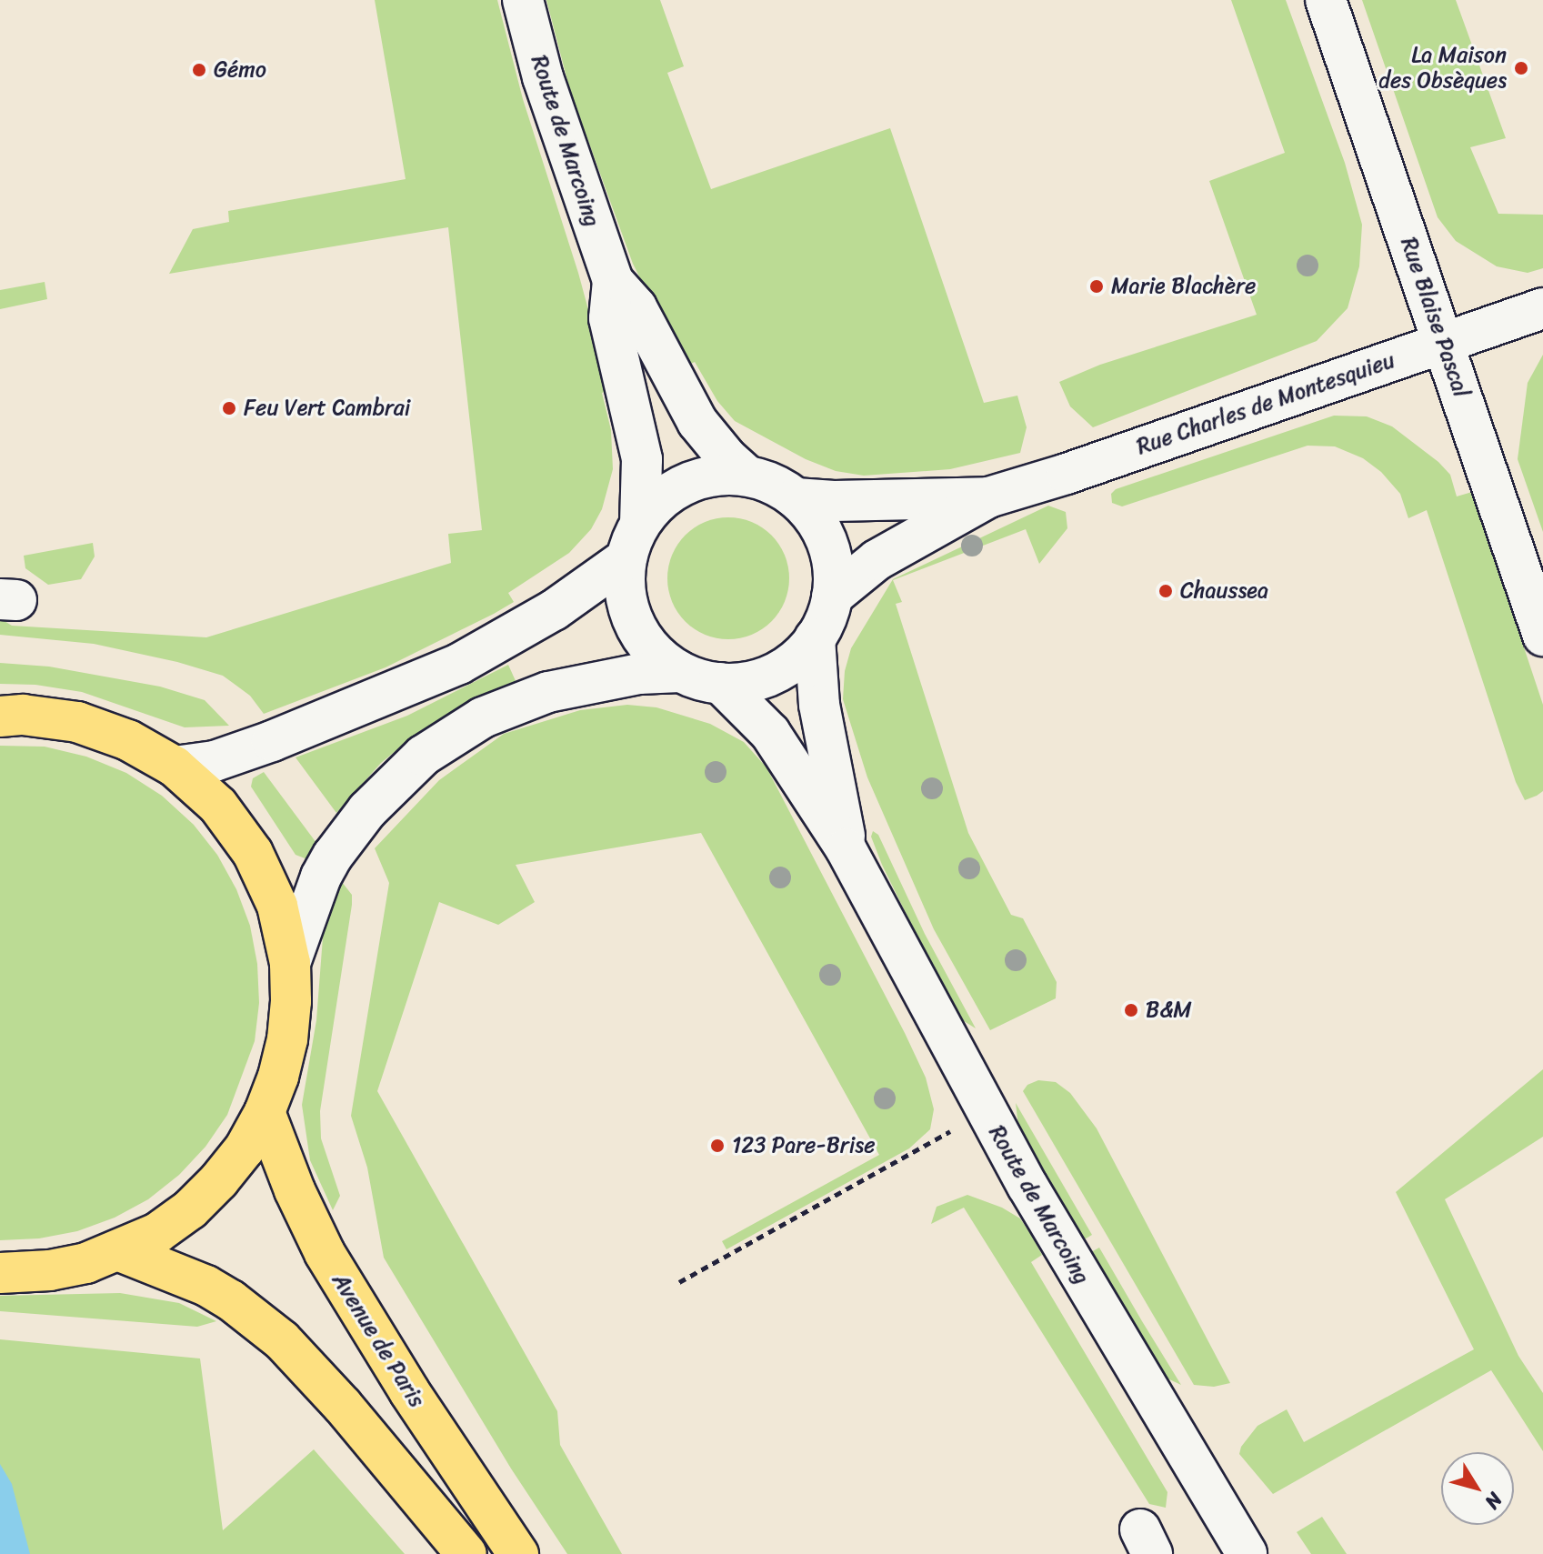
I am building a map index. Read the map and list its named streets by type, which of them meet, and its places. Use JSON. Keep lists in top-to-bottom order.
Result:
{
  "streets": {
    "main road": ["Avenue de Paris"],
    "street": ["Route de Marcoing", "Rue Blaise Pascal", "Rue Charles de Montesquieu"]
  },
  "crossings": [
    ["Route de Marcoing", "Rue Charles de Montesquieu"],
    ["Rue Blaise Pascal", "Rue Charles de Montesquieu"]
  ],
  "places": [
    "La Maison des Obsèques",
    "Gémo",
    "Marie Blachère",
    "Feu Vert Cambrai",
    "Chaussea",
    "B&M",
    "123 Pare-Brise"
  ],
  "north": "bottom right"
}
